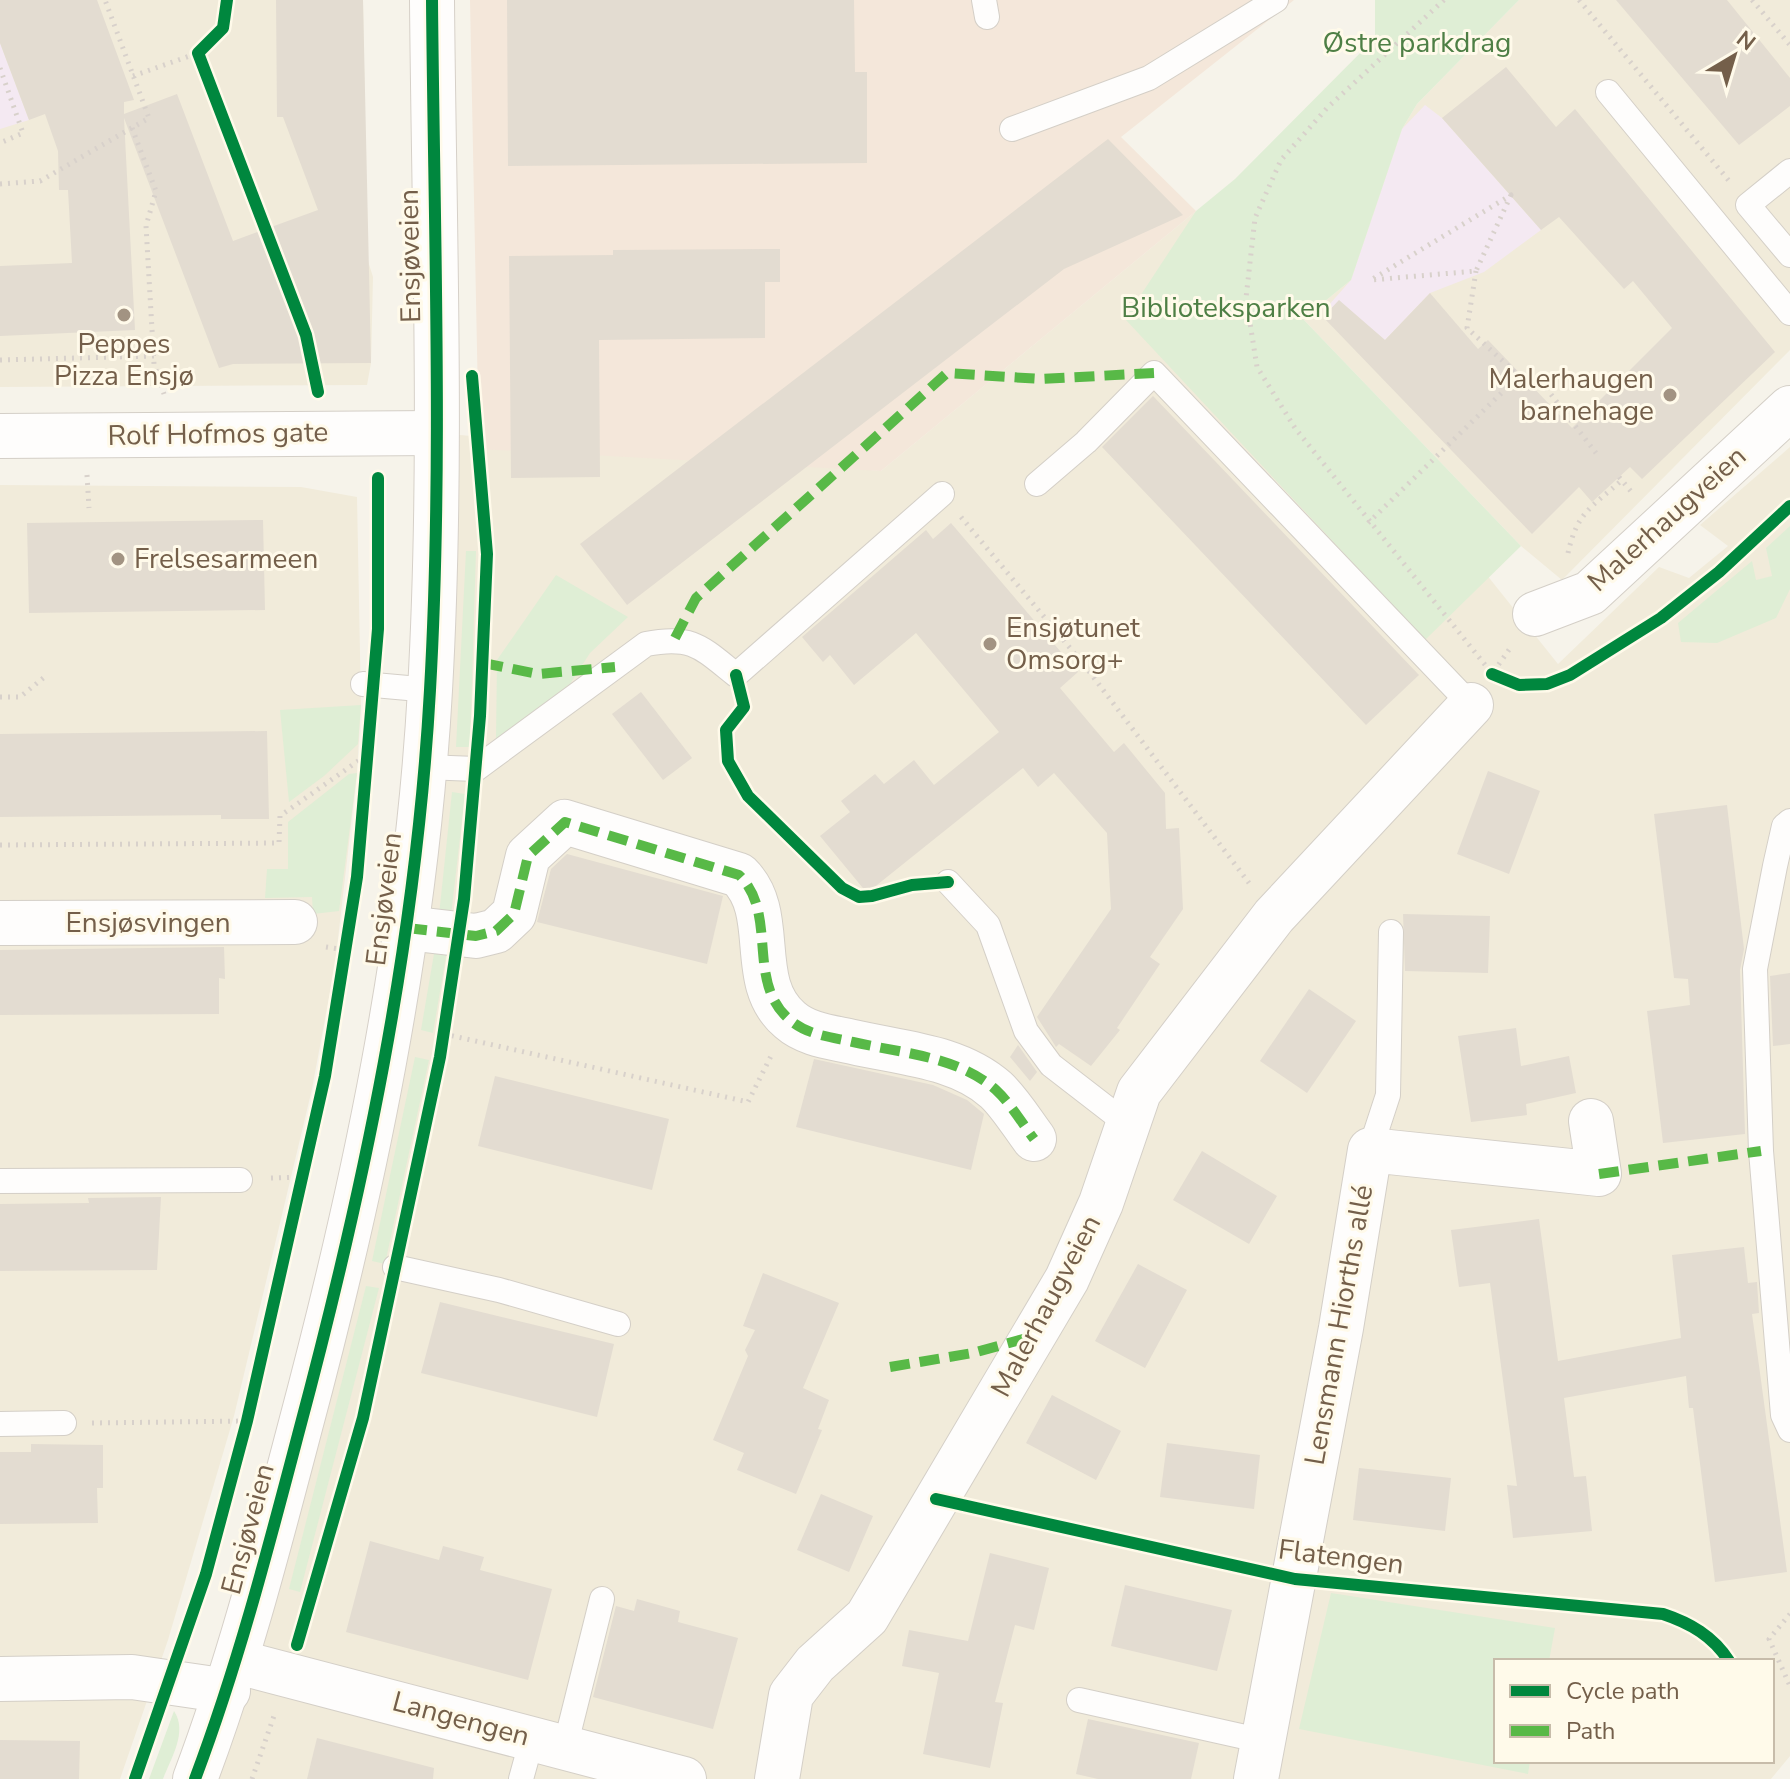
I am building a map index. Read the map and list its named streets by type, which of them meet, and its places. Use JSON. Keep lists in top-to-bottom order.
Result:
{
  "streets": {
    "street": [
      "Ensjøveien",
      "Rolf Hofmos gate",
      "Malerhaugveien",
      "Ensjøsvingen",
      "Lensmann Hiorths allé",
      "Langengen"
    ],
    "cycle path": ["Flatengen"]
  },
  "crossings": [
    ["Ensjøveien", "Rolf Hofmos gate"],
    ["Ensjøveien", "Langengen"]
  ],
  "parks": ["Østre parkdrag", "Biblioteksparken"],
  "places": [
    "Peppes Pizza Ensjø",
    "Malerhaugen barnehage",
    "Frelsesarmeen",
    "Ensjøtunet Omsorg+"
  ],
  "legend": ["Cycle path", "Path"],
  "north": "top right"
}
